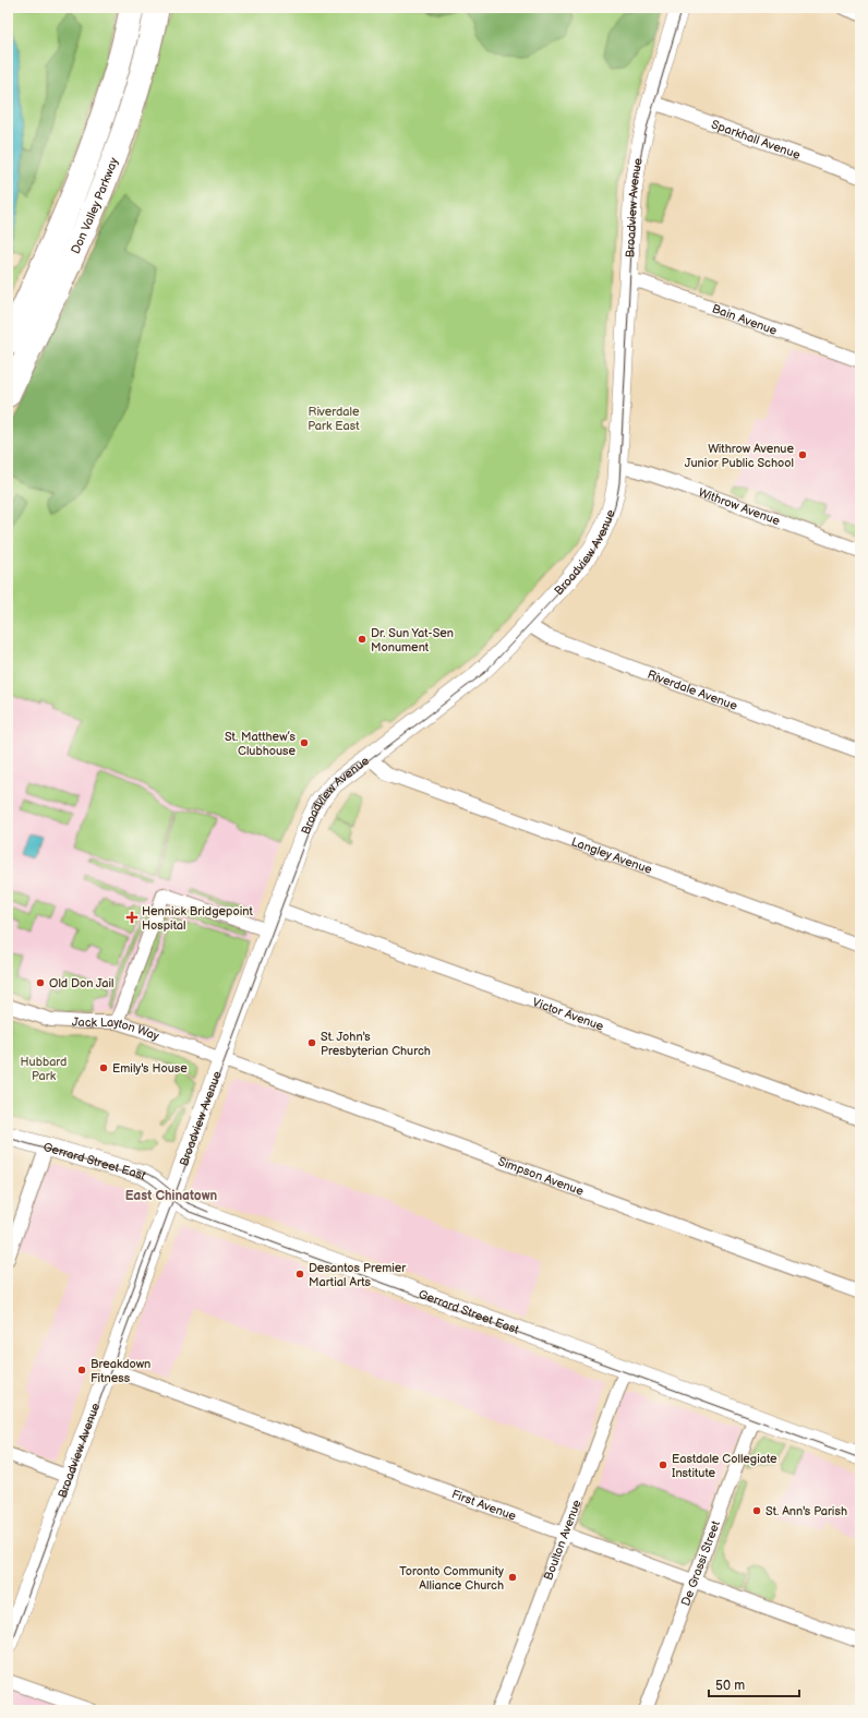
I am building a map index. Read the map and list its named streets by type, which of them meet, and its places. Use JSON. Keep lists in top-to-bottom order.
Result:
{
  "streets": {
    "highway": ["Don Valley Parkway"],
    "main road": ["Broadview Avenue", "Gerrard Street East"],
    "street": [
      "Sparkhall Avenue",
      "Bain Avenue",
      "Withrow Avenue",
      "Riverdale Avenue",
      "Langley Avenue",
      "Victor Avenue",
      "Jack Layton Way",
      "Simpson Avenue",
      "First Avenue",
      "Boulton Avenue",
      "De Grassi Street"
    ]
  },
  "crossings": [
    ["Sparkhall Avenue", "Broadview Avenue"],
    ["Broadview Avenue", "Bain Avenue"],
    ["Broadview Avenue", "Withrow Avenue"],
    ["Broadview Avenue", "Riverdale Avenue"],
    ["Broadview Avenue", "Langley Avenue"],
    ["Broadview Avenue", "Victor Avenue"],
    ["Broadview Avenue", "Jack Layton Way"],
    ["Broadview Avenue", "Gerrard Street East"],
    ["Broadview Avenue", "Simpson Avenue"],
    ["Broadview Avenue", "First Avenue"],
    ["Jack Layton Way", "Simpson Avenue"],
    ["Gerrard Street East", "Boulton Avenue"],
    ["Gerrard Street East", "De Grassi Street"],
    ["First Avenue", "Boulton Avenue"],
    ["First Avenue", "De Grassi Street"]
  ],
  "districts": ["East Chinatown"],
  "parks": ["Riverdale Park East", "Hubbard Park"],
  "places": {
    "other": [
      "Withrow Avenue Junior Public School",
      "Dr. Sun Yat-Sen Monument",
      "St. Matthew’s Clubhouse",
      "Old Don Jail",
      "St. John's Presbyterian Church",
      "Emily's House",
      "Desantos Premier Martial Arts",
      "Breakdown Fitness",
      "Eastdale Collegiate Institute",
      "St. Ann's Parish",
      "Toronto Community Alliance Church"
    ],
    "health": ["Hennick Bridgepoint Hospital"]
  },
  "scale_bar": "50 m"
}
